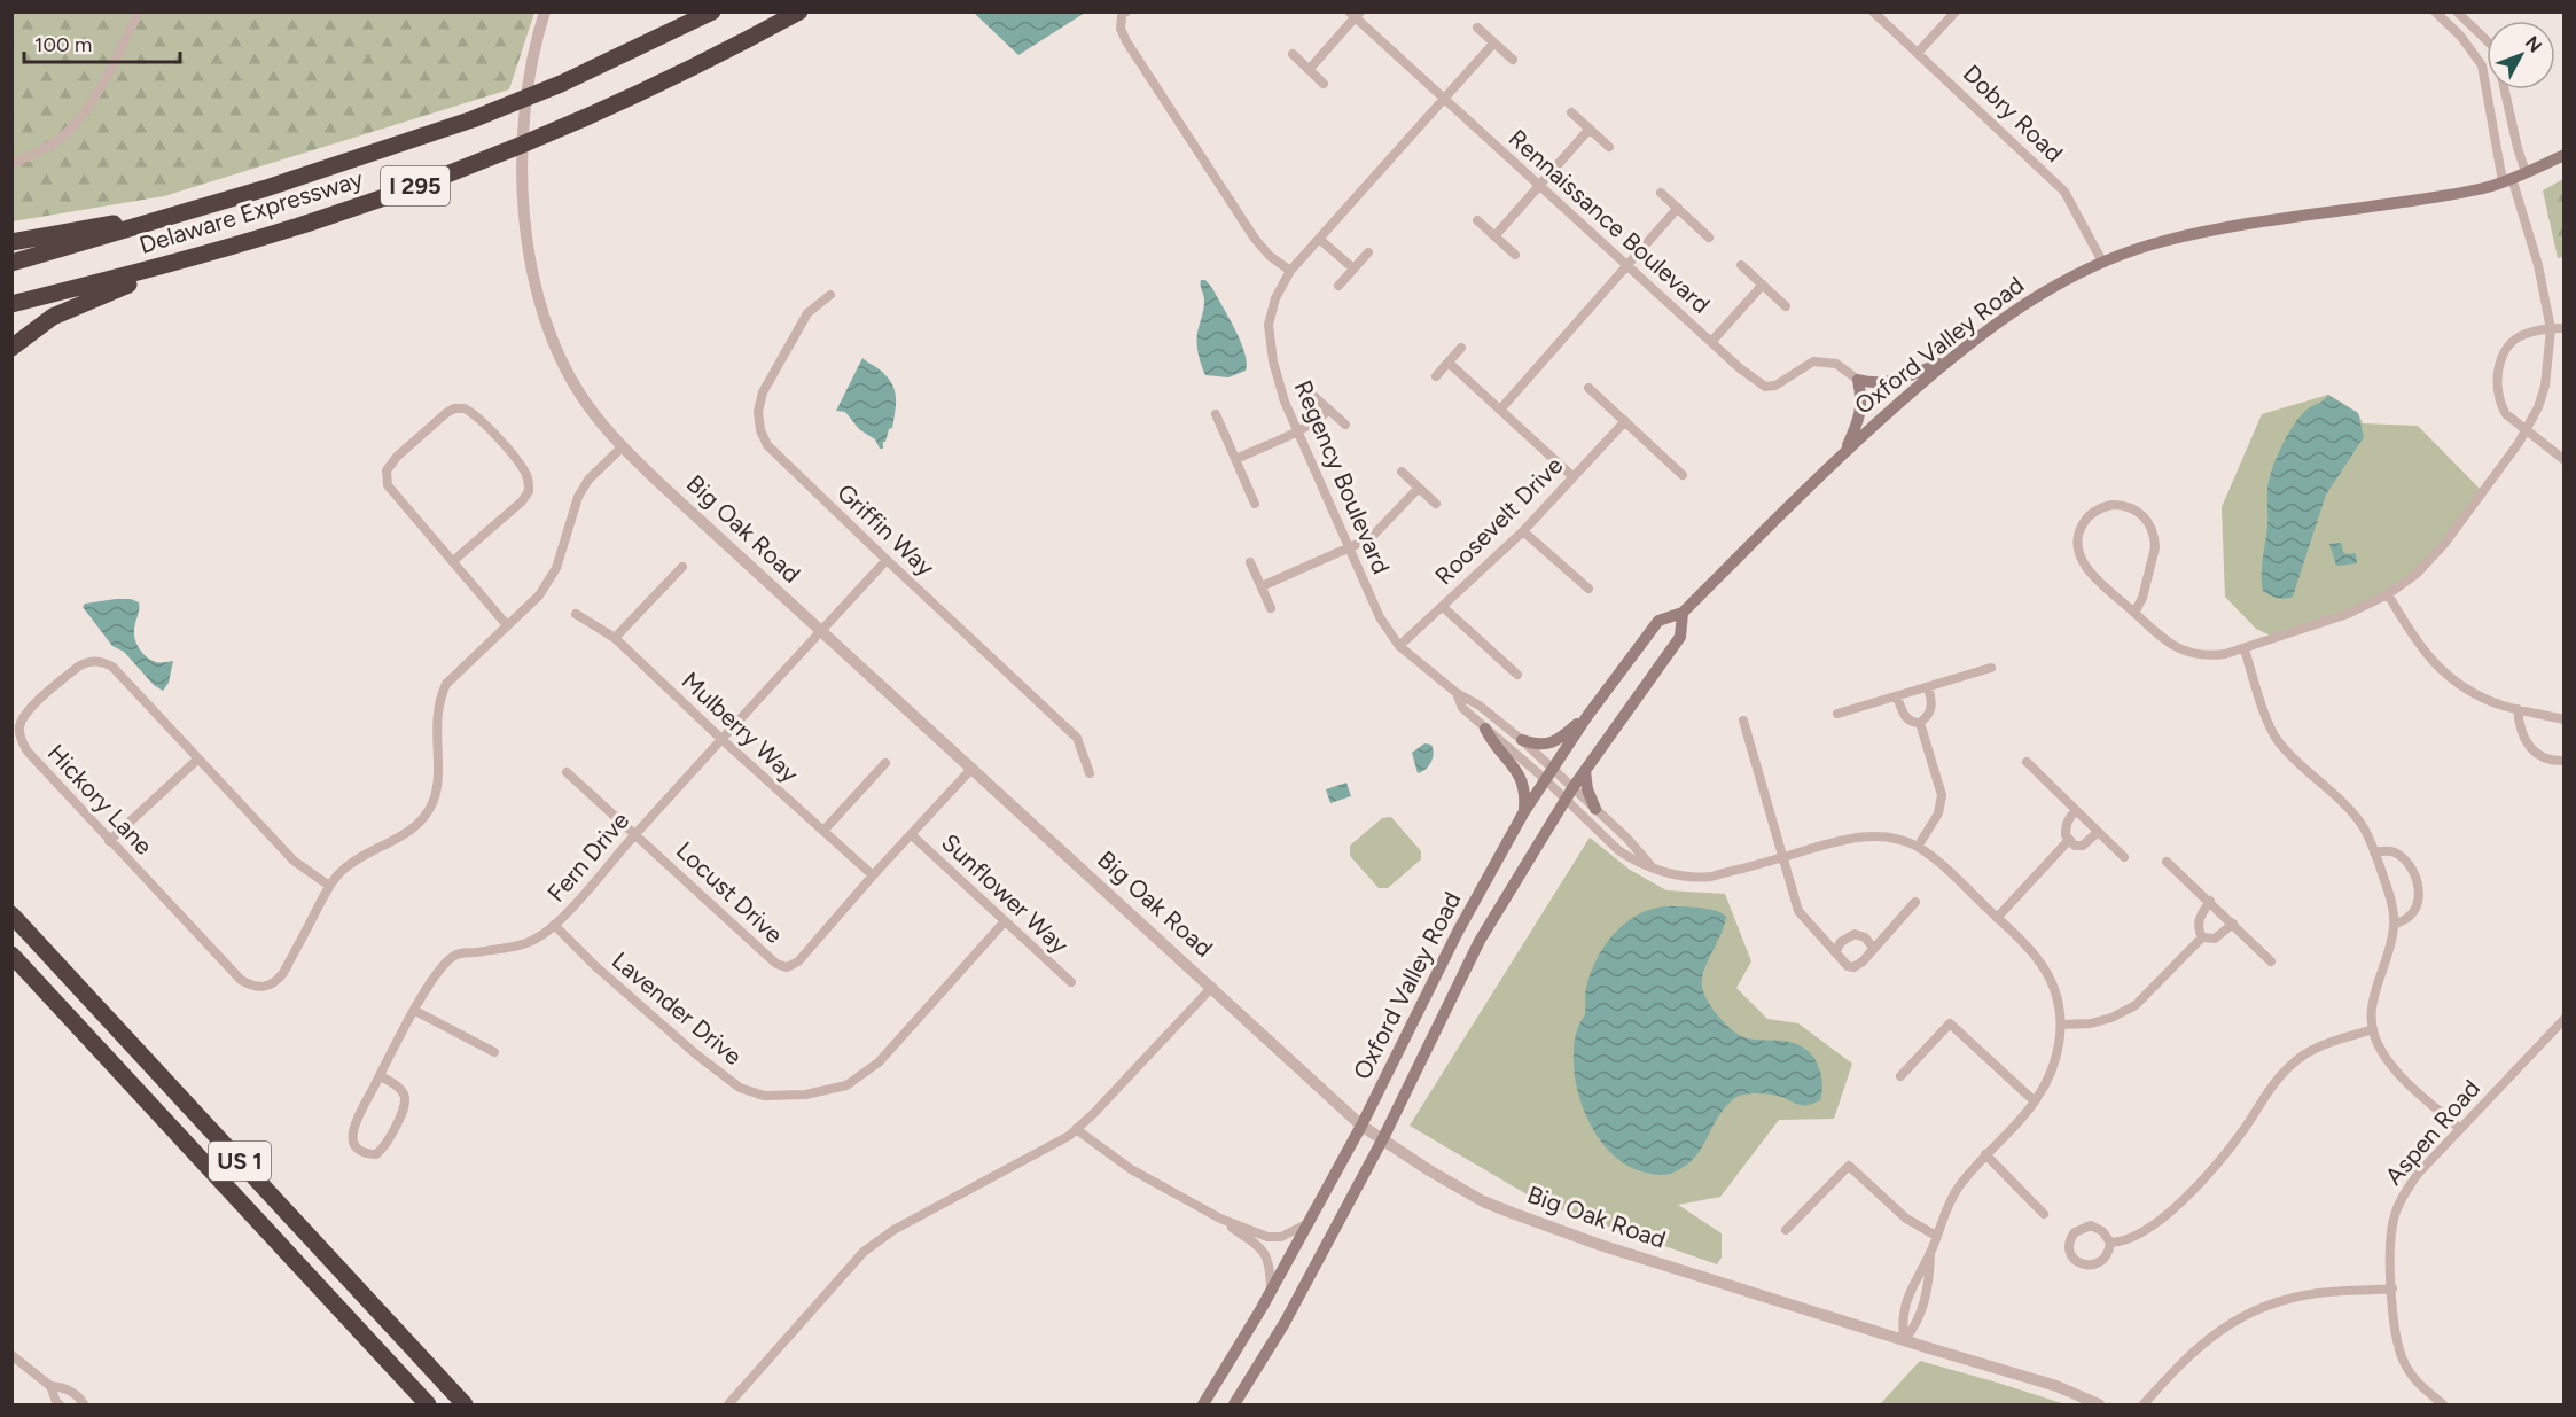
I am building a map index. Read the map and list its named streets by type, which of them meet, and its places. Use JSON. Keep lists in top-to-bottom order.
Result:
{
  "streets": {
    "highway": ["I 295", "Delaware Expressway", "US 1"],
    "main road": ["Oxford Valley Road"],
    "street": [
      "Dobry Road",
      "Rennaissance Boulevard",
      "Regency Boulevard",
      "Roosevelt Drive",
      "Big Oak Road",
      "Griffin Way",
      "Mulberry Way",
      "Hickory Lane",
      "Fern Drive",
      "Locust Drive",
      "Sunflower Way",
      "Lavender Drive",
      "Aspen Road"
    ]
  },
  "crossings": [
    ["Dobry Road", "Oxford Valley Road"],
    ["Rennaissance Boulevard", "Regency Boulevard"],
    ["Oxford Valley Road", "Regency Boulevard"],
    ["Oxford Valley Road", "Big Oak Road"],
    ["Regency Boulevard", "Roosevelt Drive"],
    ["Big Oak Road", "Hickory Lane"],
    ["Big Oak Road", "Fern Drive"],
    ["Big Oak Road", "Locust Drive"],
    ["Griffin Way", "Fern Drive"],
    ["Mulberry Way", "Fern Drive"],
    ["Mulberry Way", "Locust Drive"],
    ["Fern Drive", "Locust Drive"],
    ["Fern Drive", "Lavender Drive"],
    ["Locust Drive", "Sunflower Way"],
    ["Sunflower Way", "Lavender Drive"]
  ],
  "scale_bar": "100 m",
  "north": "top right"
}
